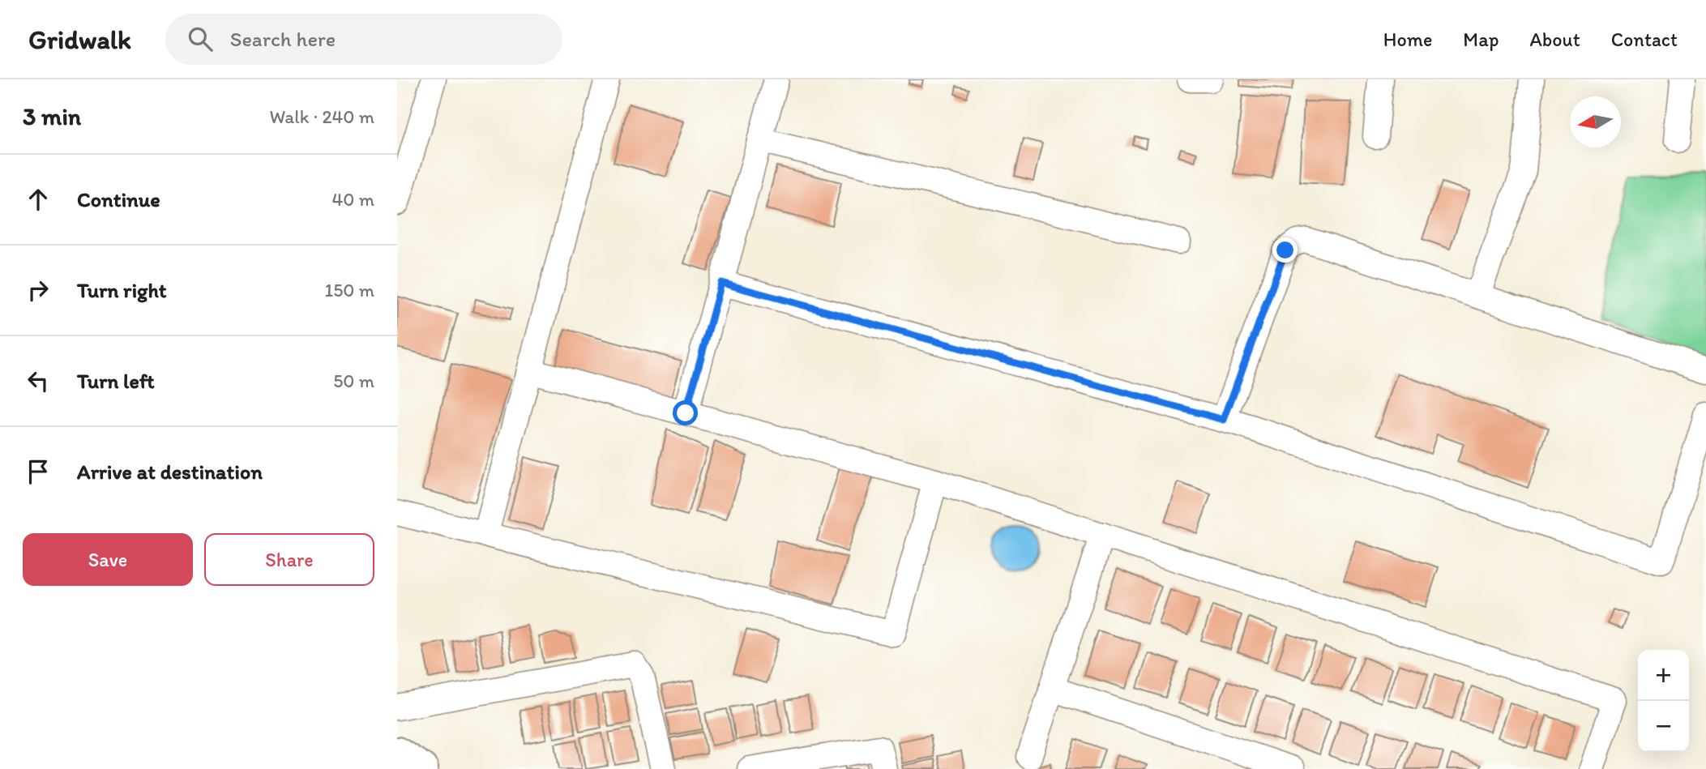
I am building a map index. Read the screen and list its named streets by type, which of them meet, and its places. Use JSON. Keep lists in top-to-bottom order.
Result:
{
  "north": "left",
  "page": {
    "header": "Gridwalk",
    "search": "Search here",
    "nav": [
      "Home",
      "Map",
      "About",
      "Contact"
    ],
    "heading": ["3 min", "Walk · 240 m"],
    "list": [
      ["Continue", "40 m"],
      ["Turn right", "150 m"],
      ["Turn left", "50 m"],
      "Arrive at destination"
    ],
    "buttons": ["Save", "Share"],
    "map_buttons": ["+", "−"]
  }
}
